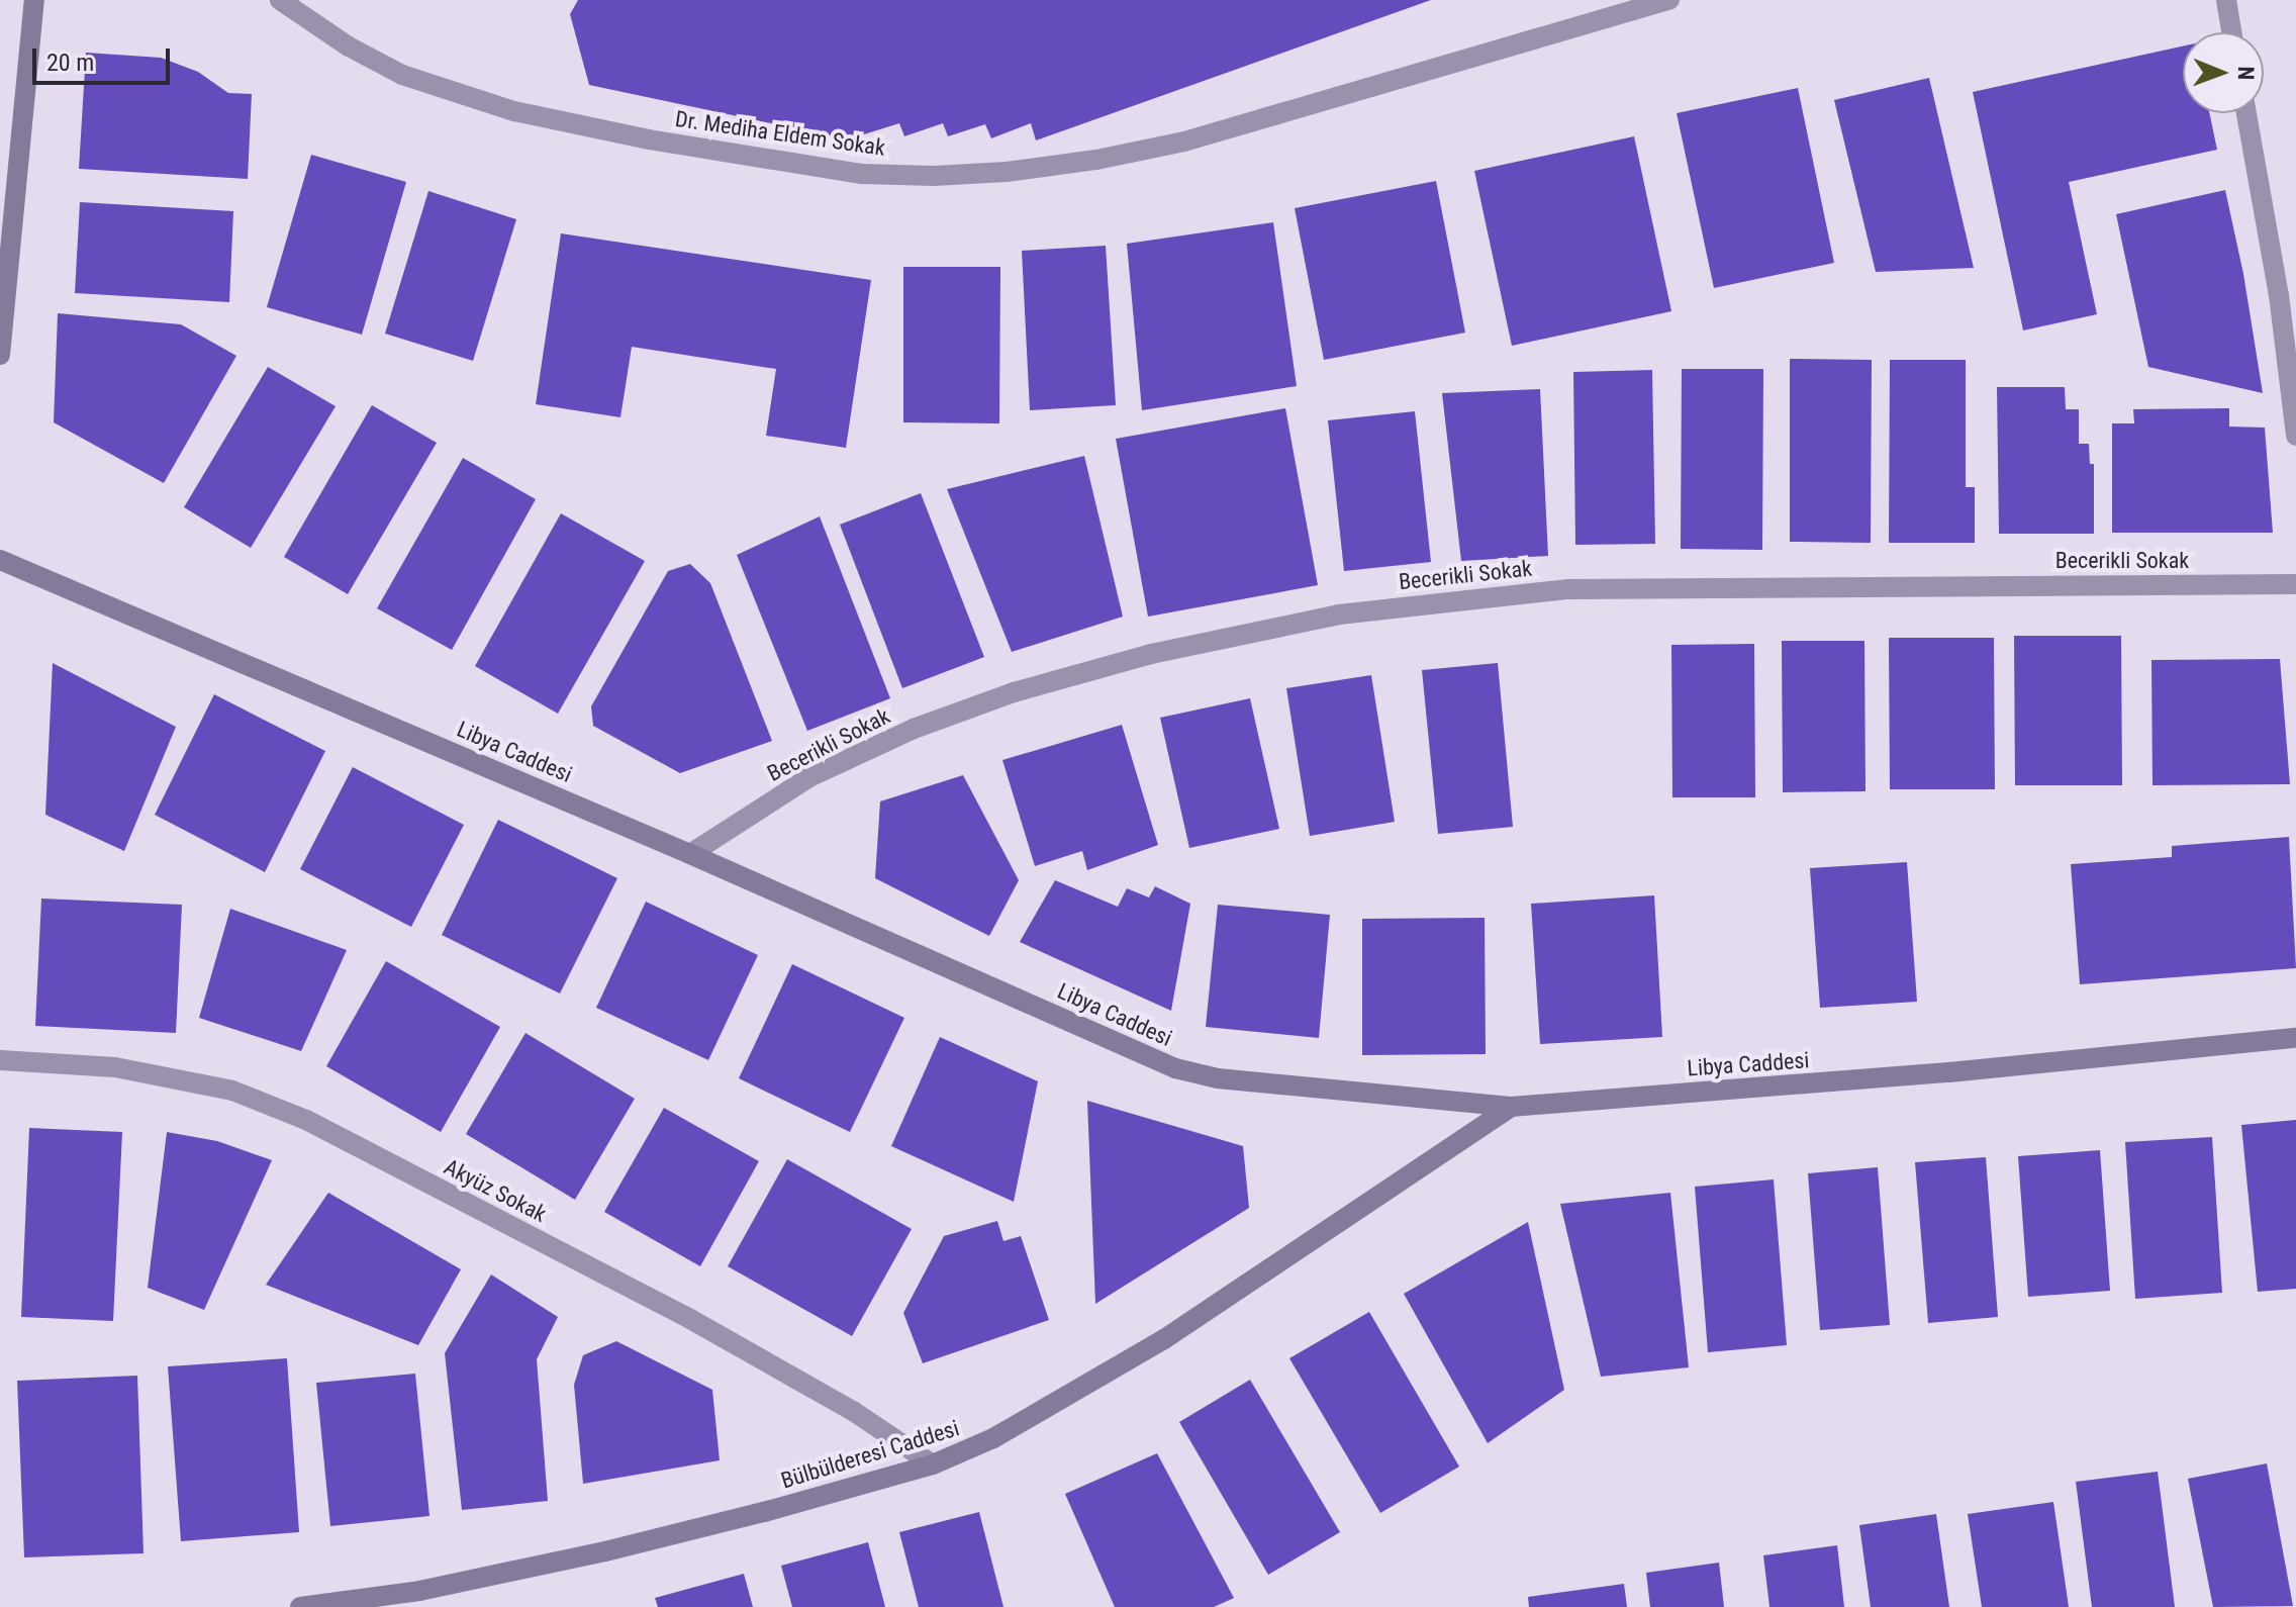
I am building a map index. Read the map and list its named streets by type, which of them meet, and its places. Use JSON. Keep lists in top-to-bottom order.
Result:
{
  "streets": {
    "main road": ["Libya Caddesi", "Bülbülderesi Caddesi"],
    "street": ["Dr. Mediha Eldem Sokak", "Becerikli Sokak", "Akyüz Sokak"]
  },
  "crossings": [
    ["Becerikli Sokak", "Libya Caddesi"],
    ["Libya Caddesi", "Bülbülderesi Caddesi"],
    ["Akyüz Sokak", "Bülbülderesi Caddesi"]
  ],
  "scale_bar": "20 m",
  "north": "right"
}
